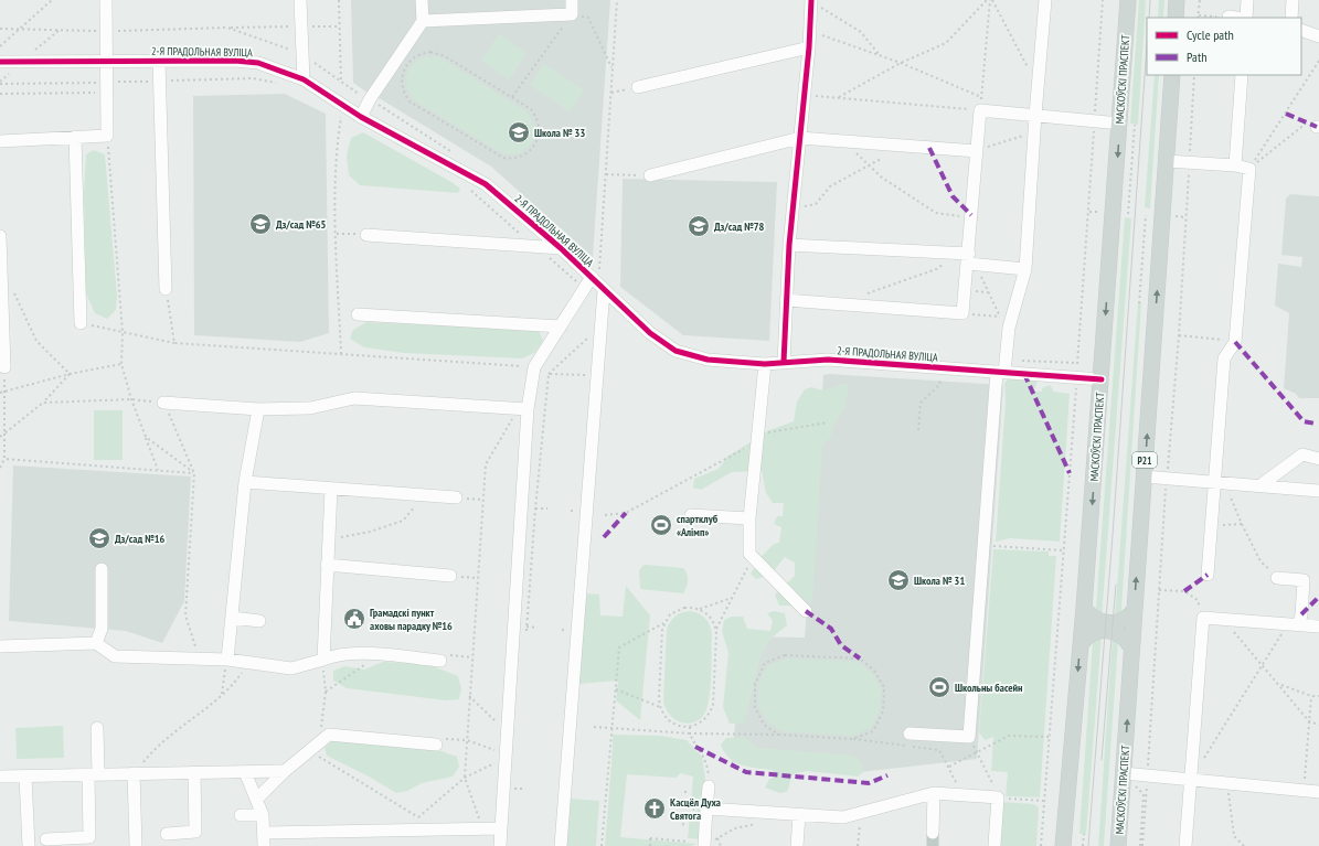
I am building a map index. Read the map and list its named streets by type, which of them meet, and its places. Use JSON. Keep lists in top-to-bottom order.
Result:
{
  "streets": {
    "main road": ["МАСКОЎСКІ ПРАСПЕКТ", "Р21"],
    "street": ["2-Я ПРАДОЛЬНАЯ ВУЛІЦА"]
  },
  "crossings": [
    ["2-Я ПРАДОЛЬНАЯ ВУЛІЦА", "МАСКОЎСКІ ПРАСПЕКТ"]
  ],
  "places": {
    "school or university": [
      "Школа № 33",
      "Дз/сад №65",
      "Дз/сад №78",
      "Дз/сад №16",
      "Школа № 31"
    ],
    "sports": ["спартклуб «Алімп»", "Школьны басейн"],
    "public building": ["Грамадскі пункт аховы парадку №16"],
    "church": ["Касцёл Духа Святога"]
  },
  "legend": ["Cycle path", "Path"]
}
